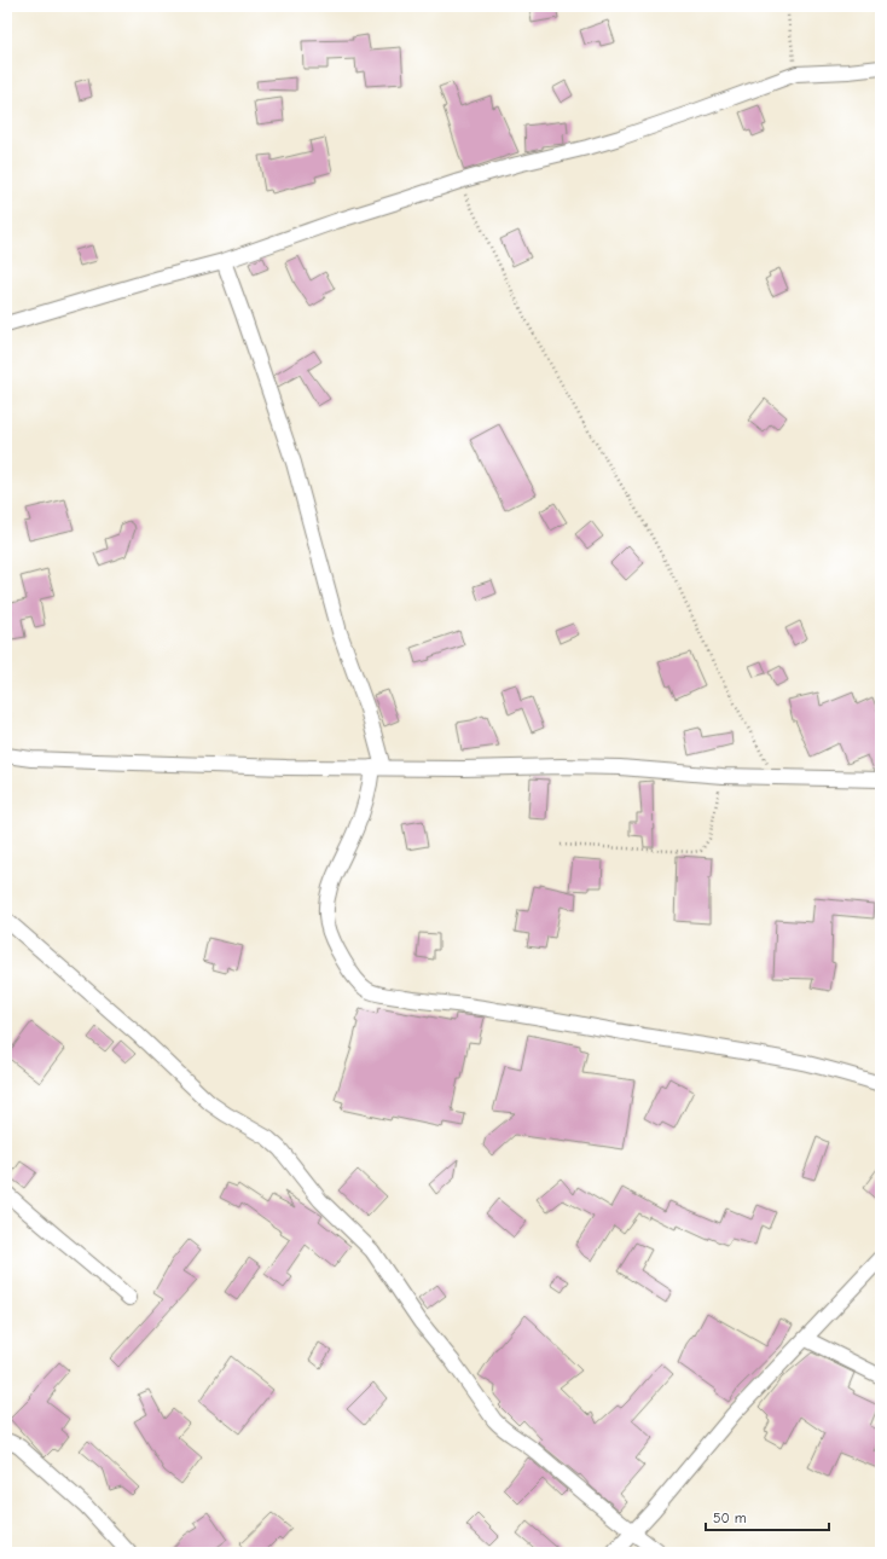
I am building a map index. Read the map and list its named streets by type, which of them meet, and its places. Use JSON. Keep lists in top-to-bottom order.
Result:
{
  "scale_bar": "50 m"
}
